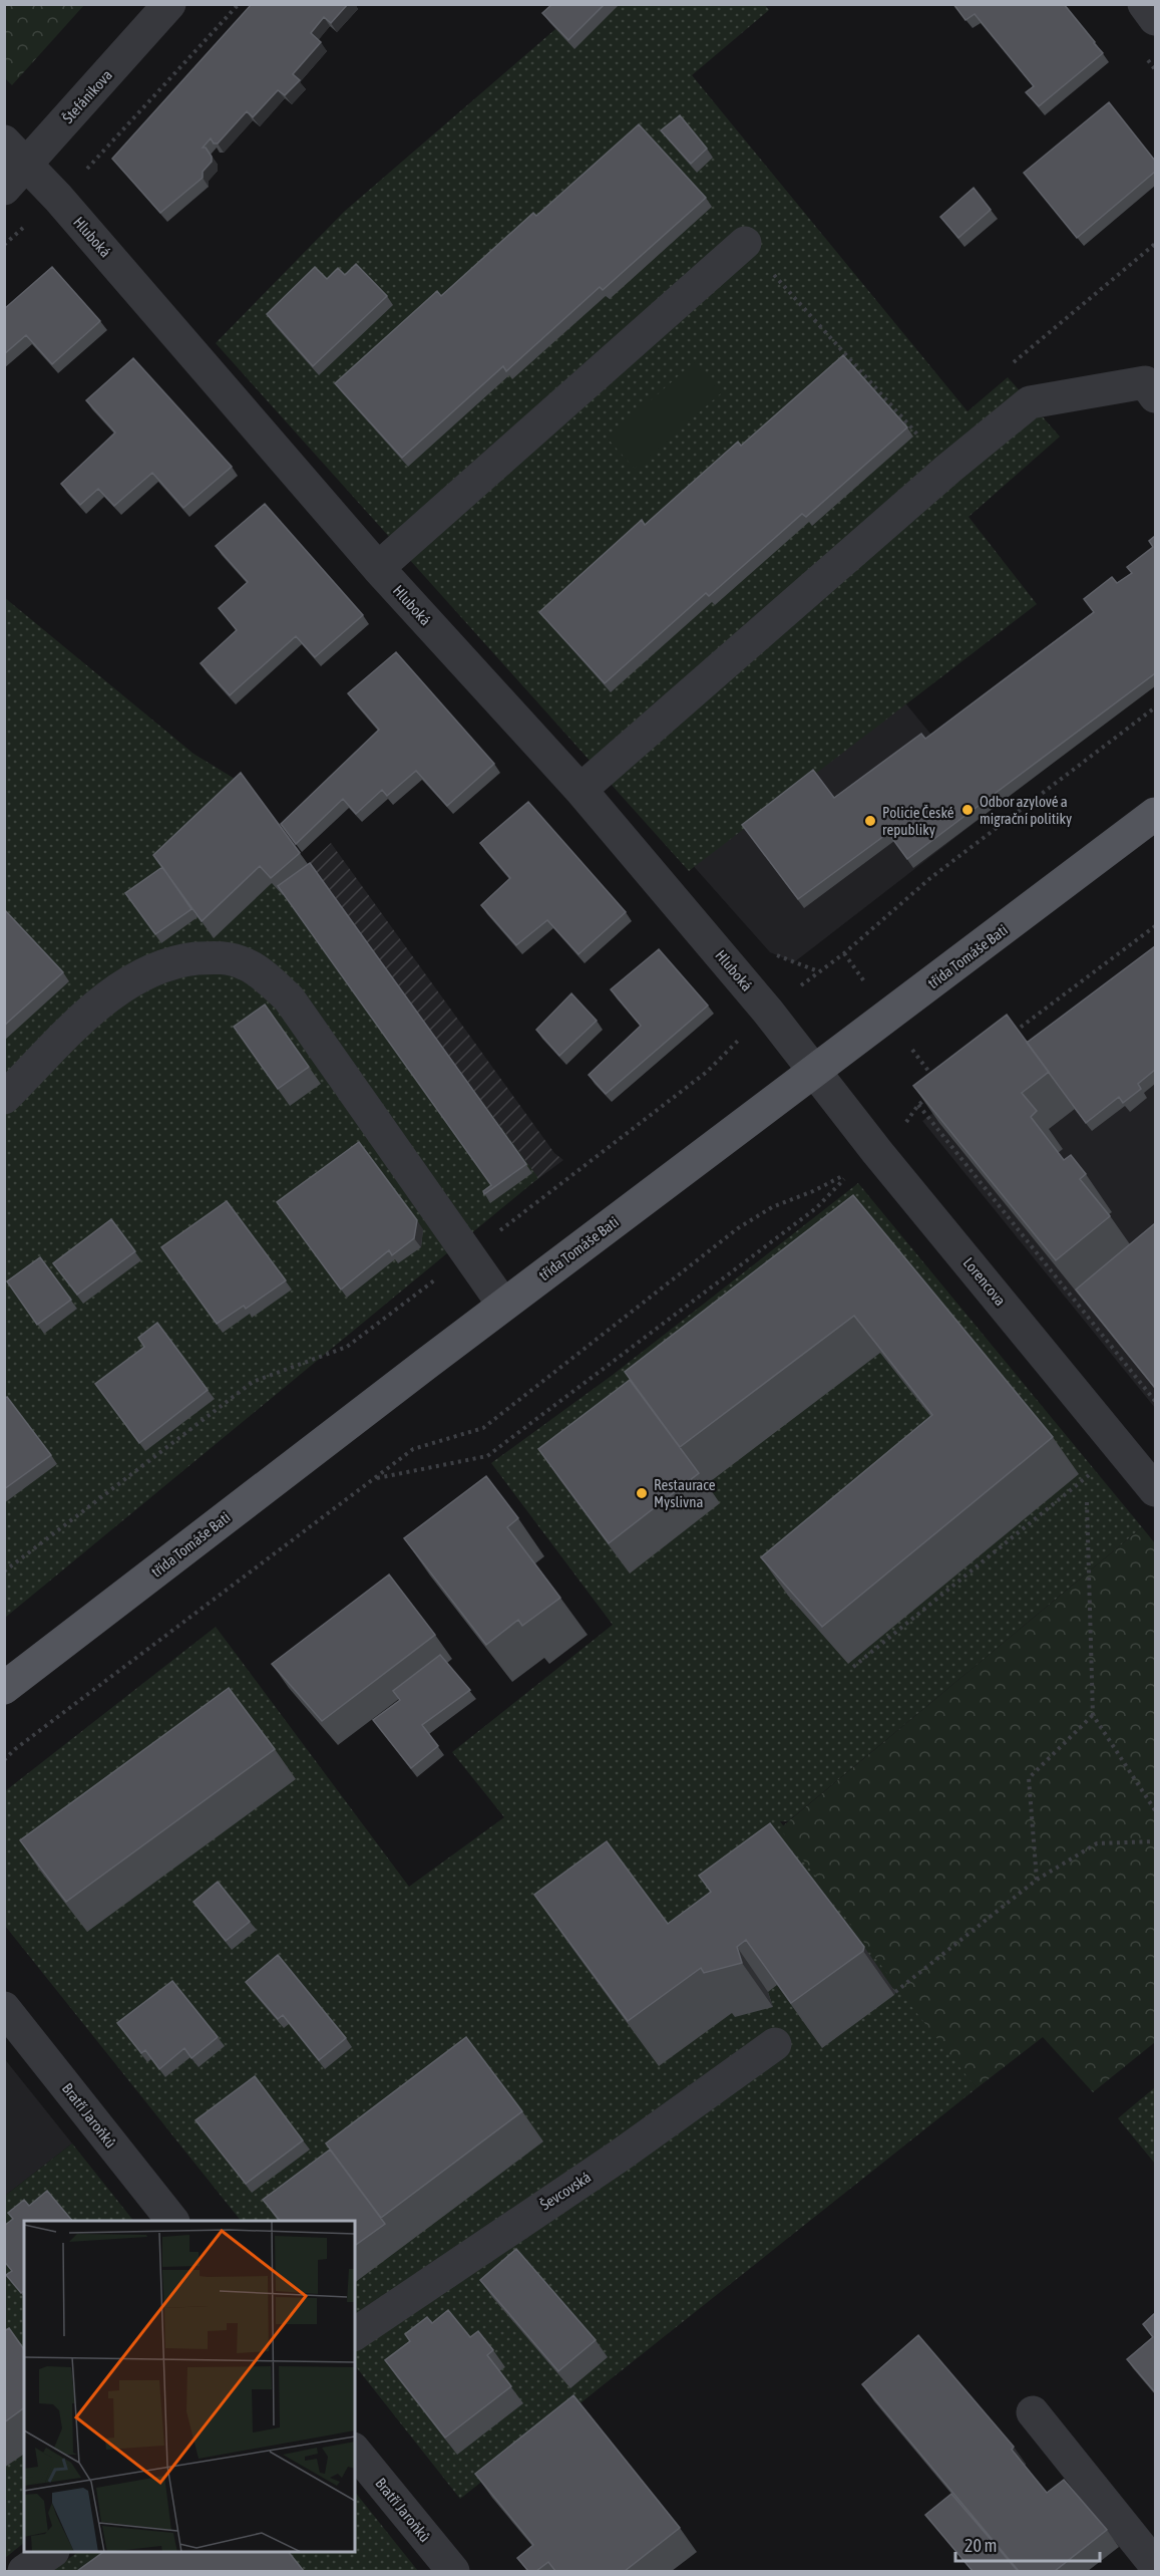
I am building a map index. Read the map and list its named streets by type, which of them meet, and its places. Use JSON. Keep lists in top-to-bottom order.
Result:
{
  "streets": {
    "main road": ["třída Tomáše Bati"],
    "street": [
      "Štefánikova",
      "Hluboká",
      "Lorencova",
      "Bratří Jaroňků",
      "Ševcovská"
    ]
  },
  "crossings": [
    ["Štefánikova", "Hluboká"],
    ["Hluboká", "třída Tomáše Bati"],
    ["Hluboká", "Lorencova"],
    ["třída Tomáše Bati", "Lorencova"]
  ],
  "places": ["Odbor azylové a migrační politiky", "Policie České republiky", "Restaurace Myslivna"],
  "scale_bar": "20 m"
}
